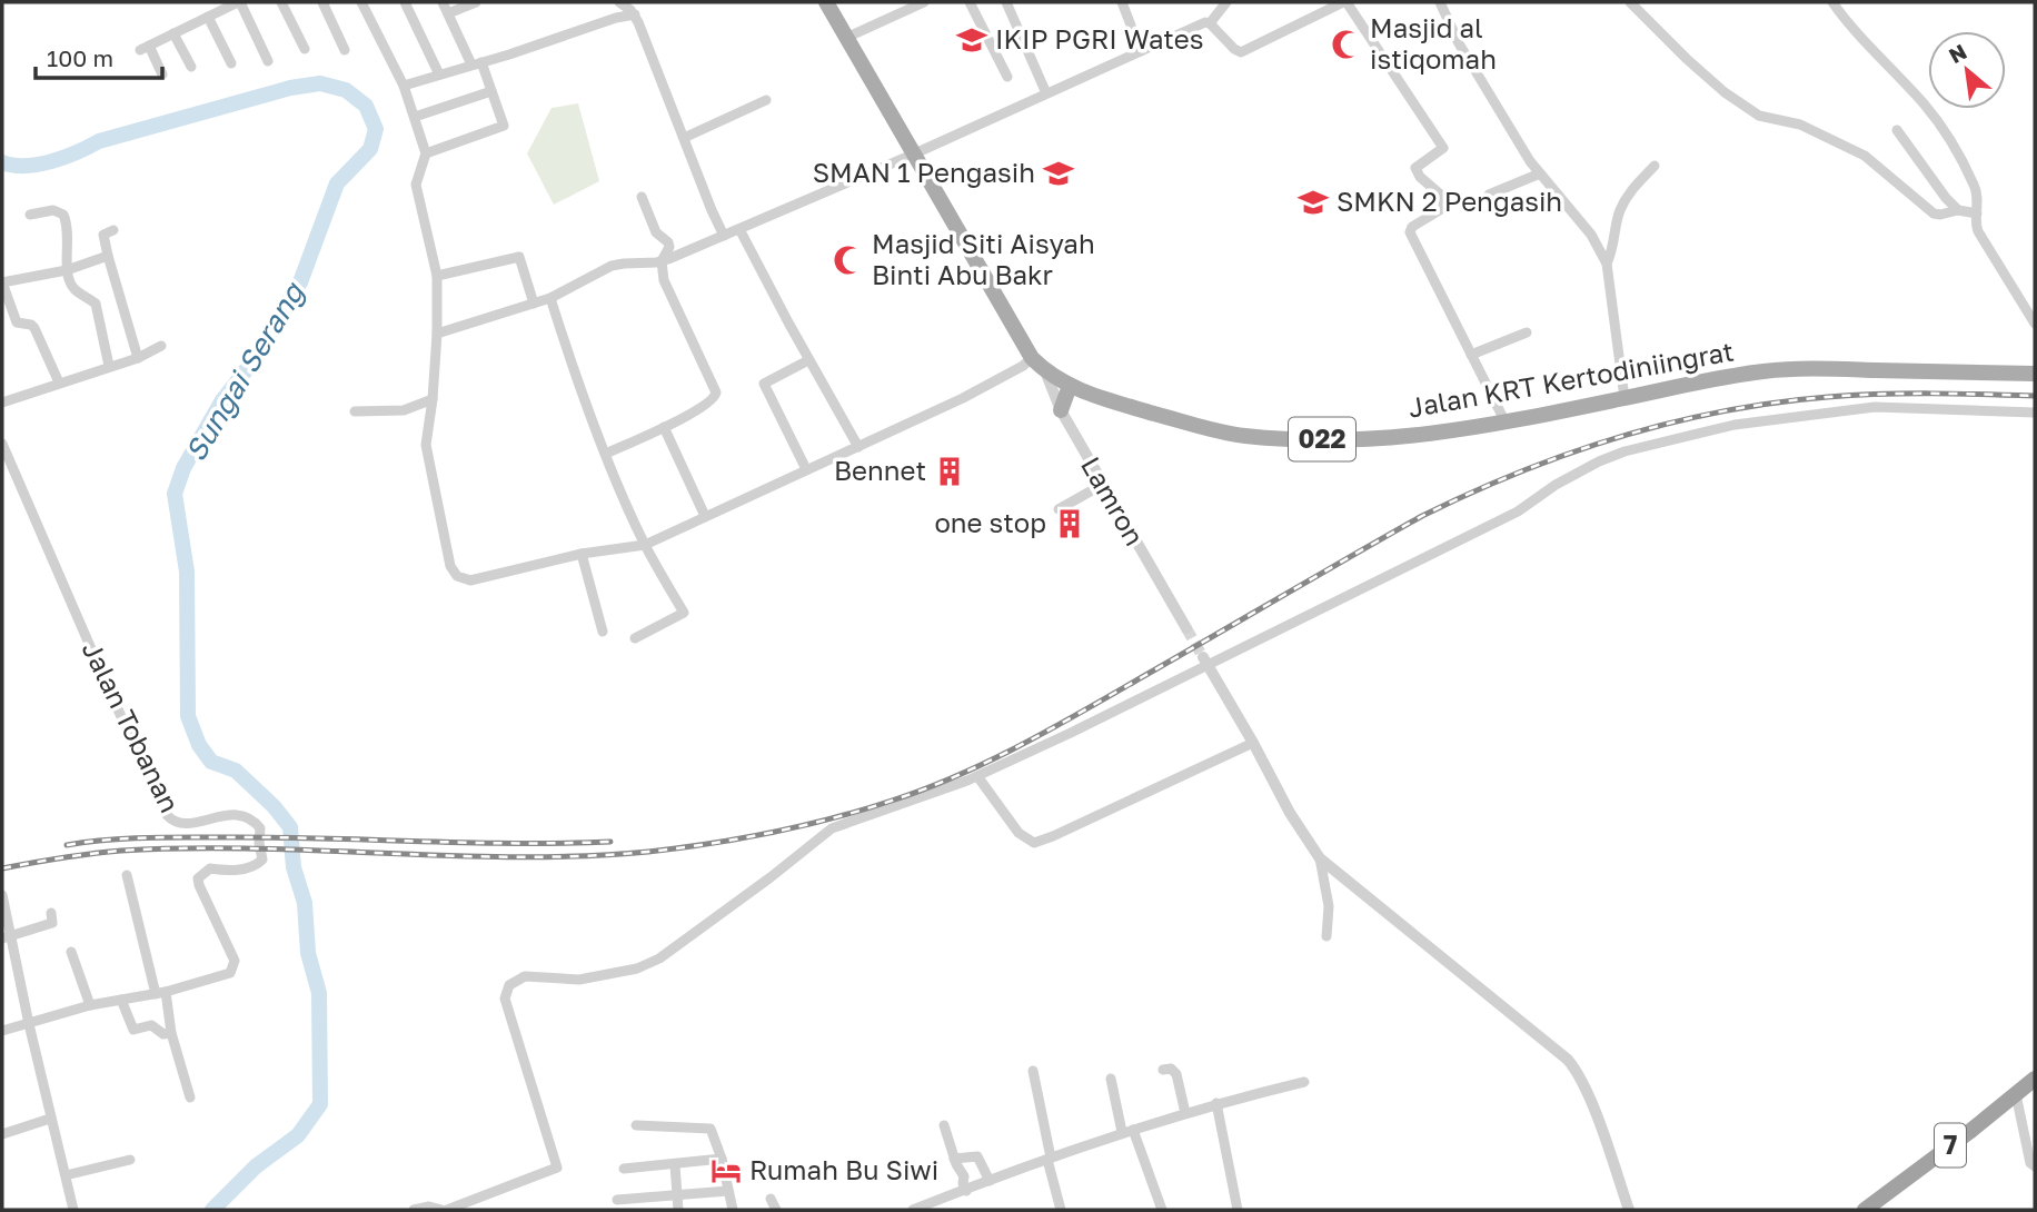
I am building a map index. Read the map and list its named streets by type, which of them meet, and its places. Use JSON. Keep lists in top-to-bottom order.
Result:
{
  "streets": {
    "highway": ["7"],
    "main road": ["Jalan KRT Kertodiniingrat", "022"],
    "street": ["Lamron", "Jalan Tobanan"]
  },
  "crossings": [
    ["Jalan KRT Kertodiniingrat", "Lamron"]
  ],
  "water": ["Sungai Serang"],
  "places": {
    "school or university": ["IKIP PGRI Wates", "SMAN 1 Pengasih", "SMKN 2 Pengasih"],
    "mosque": ["Masjid al istiqomah", "Masjid Siti Aisyah Binti Abu Bakr"],
    "building": ["Bennet", "one stop"],
    "hotel": ["Rumah Bu Siwi"]
  },
  "scale_bar": "100 m",
  "north": "top left"
}
